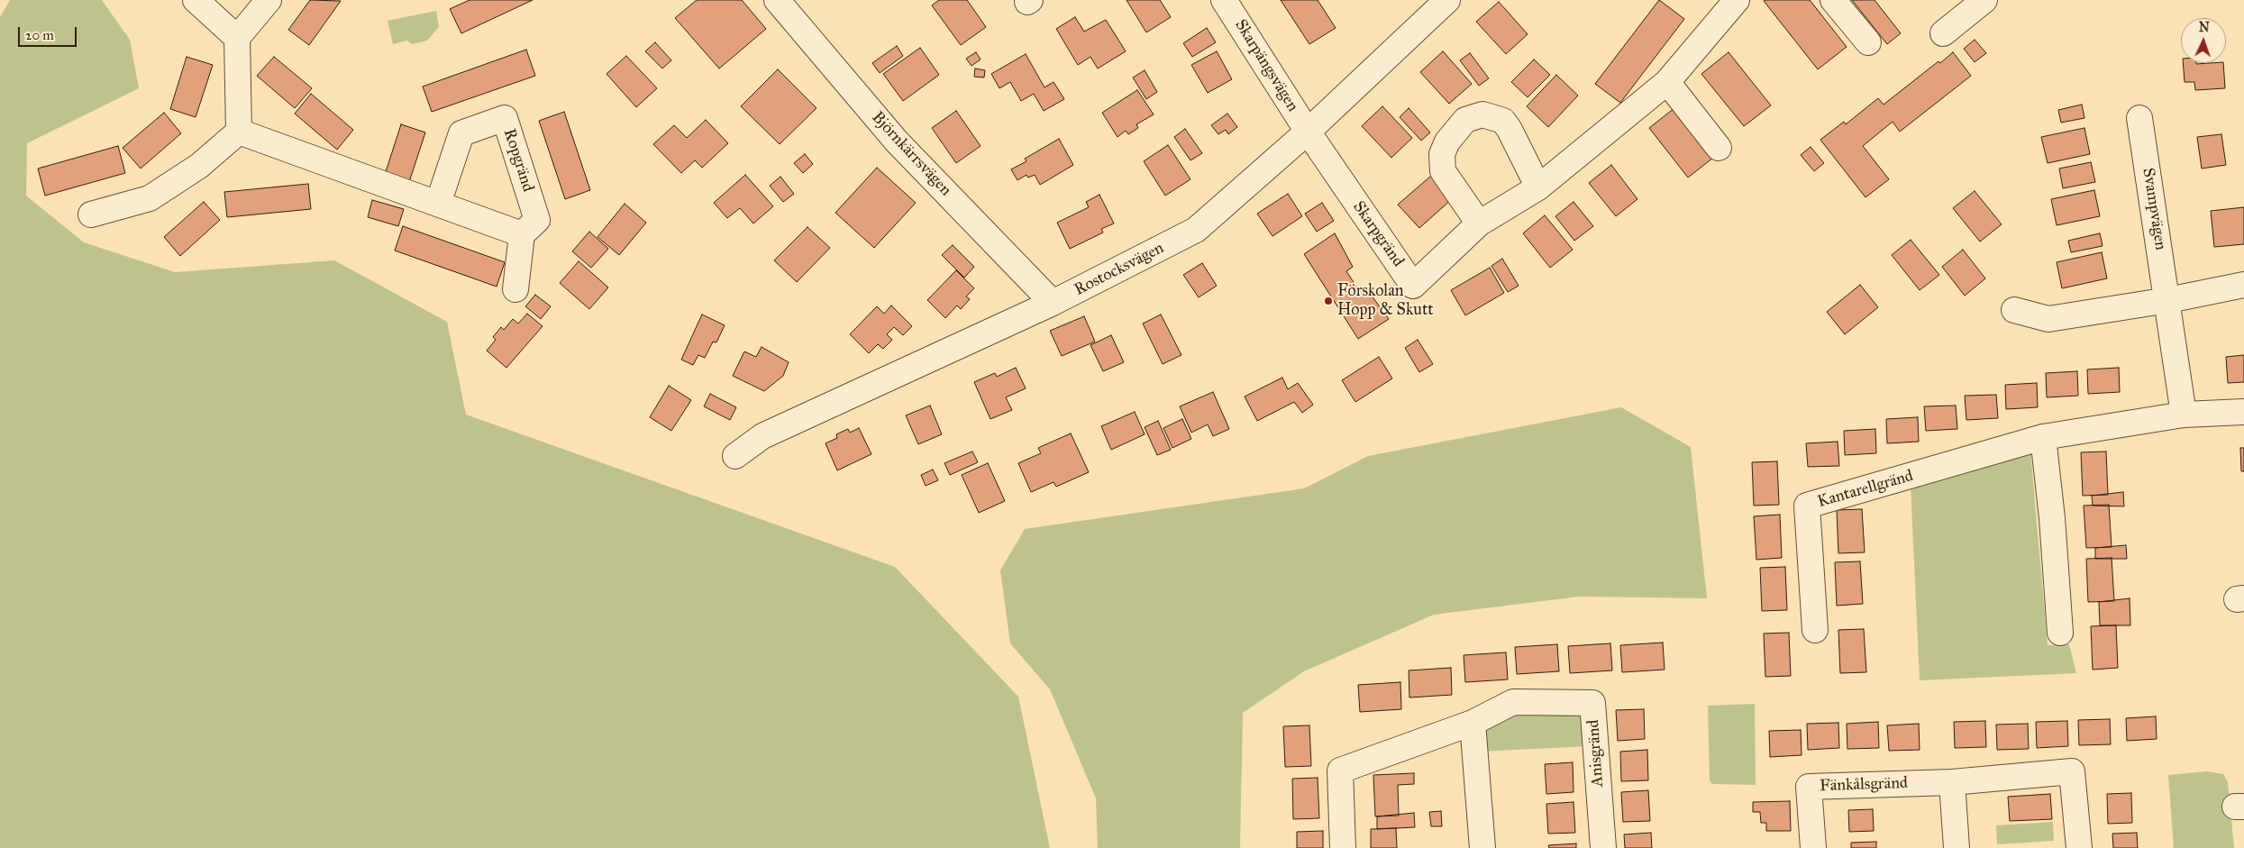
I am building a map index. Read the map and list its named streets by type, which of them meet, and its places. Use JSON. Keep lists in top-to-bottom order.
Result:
{
  "streets": {
    "street": [
      "Skarpängsvägen",
      "Björnkärrsvägen",
      "Ropgränd",
      "Svampvägen",
      "Skarpgränd",
      "Rostocksvägen",
      "Kantarellgränd",
      "Anisgränd",
      "Fänkålsgränd"
    ]
  },
  "crossings": [
    ["Skarpängsvägen", "Skarpgränd"],
    ["Skarpängsvägen", "Rostocksvägen"],
    ["Björnkärrsvägen", "Rostocksvägen"],
    ["Skarpgränd", "Rostocksvägen"]
  ],
  "places": ["Förskolan Hopp & Skutt"],
  "scale_bar": "20 m",
  "north": "top"
}
